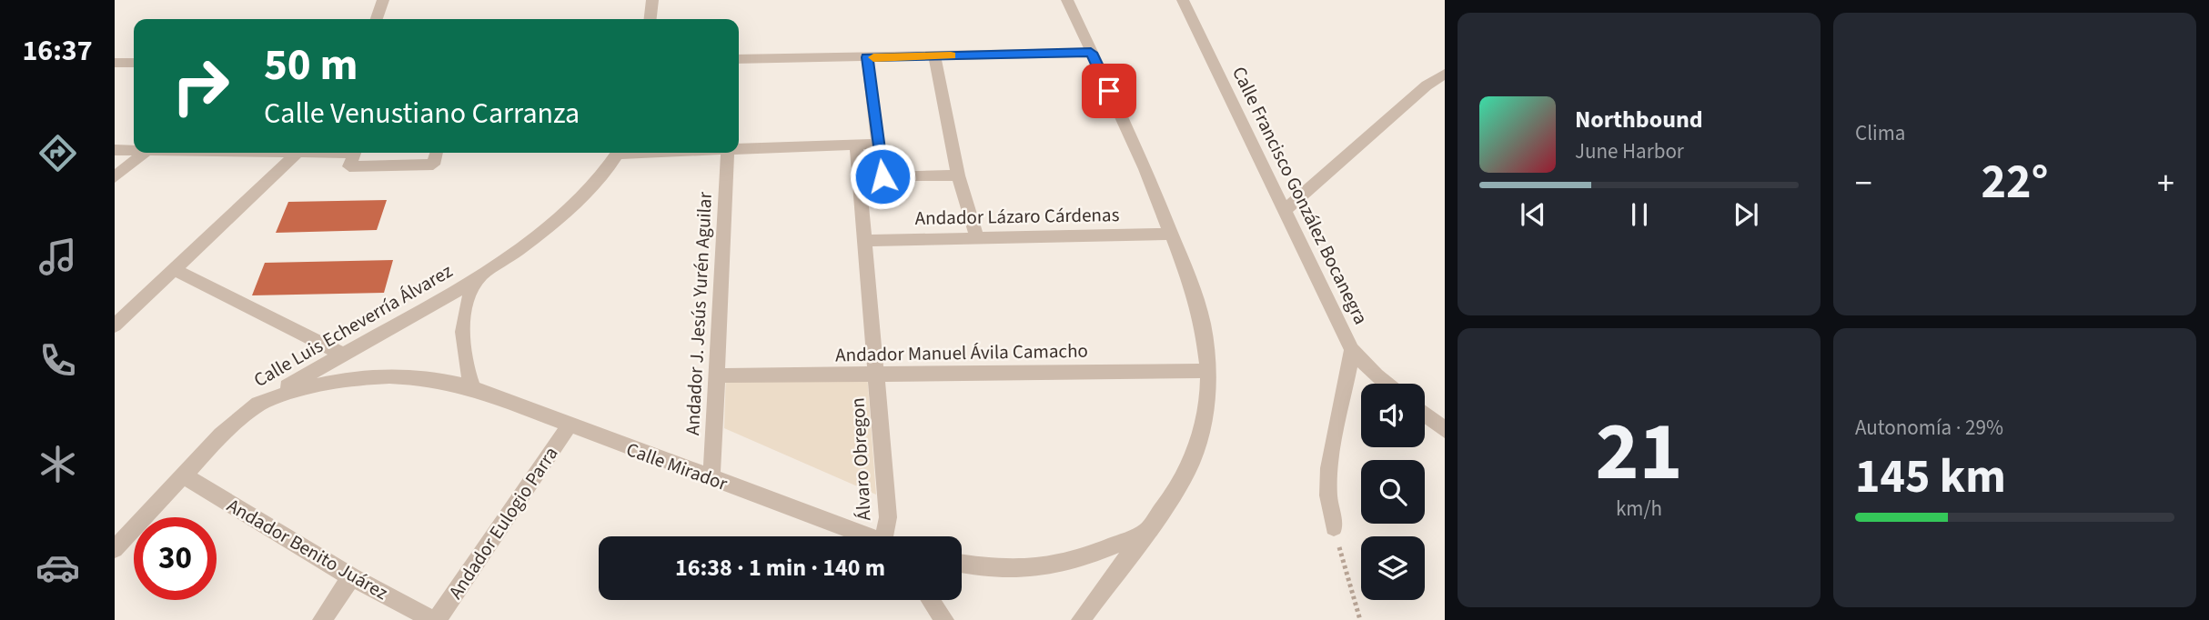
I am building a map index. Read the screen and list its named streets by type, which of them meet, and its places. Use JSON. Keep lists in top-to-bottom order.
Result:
{
  "streets": {
    "street": [
      "Calle Francisco González Bocanegra",
      "Andador Lázaro Cárdenas",
      "Andador J. Jesús Yurén Aguilar",
      "Calle Luis Echeverría Álvarez",
      "Andador Manuel Ávila Camacho",
      "Álvaro Obregon",
      "Calle Mirador",
      "Andador Eulogio Parra",
      "Andador Benito Juárez"
    ]
  },
  "crossings": [
    ["Andador Lázaro Cárdenas", "Álvaro Obregon"],
    ["Andador J. Jesús Yurén Aguilar", "Andador Manuel Ávila Camacho"],
    ["Andador J. Jesús Yurén Aguilar", "Calle Mirador"],
    ["Calle Luis Echeverría Álvarez", "Calle Mirador"],
    ["Calle Luis Echeverría Álvarez", "Andador Benito Juárez"],
    ["Andador Manuel Ávila Camacho", "Álvaro Obregon"],
    ["Calle Mirador", "Andador Eulogio Parra"],
    ["Andador Eulogio Parra", "Andador Benito Juárez"]
  ],
  "page": {
    "tabs": "16:37",
    "tile": [
      "Clima",
      ["21", "km/h"],
      ["Autonomía · 29%", "145 km"]
    ],
    "turn": ["50 m", "Calle Venustiano Carranza"],
    "song": ["Northbound", "June Harbor"],
    "heat": ["−", "22°", "+"],
    "limit": "30",
    "trip": "16:38 · 1 min · 140 m"
  }
}
